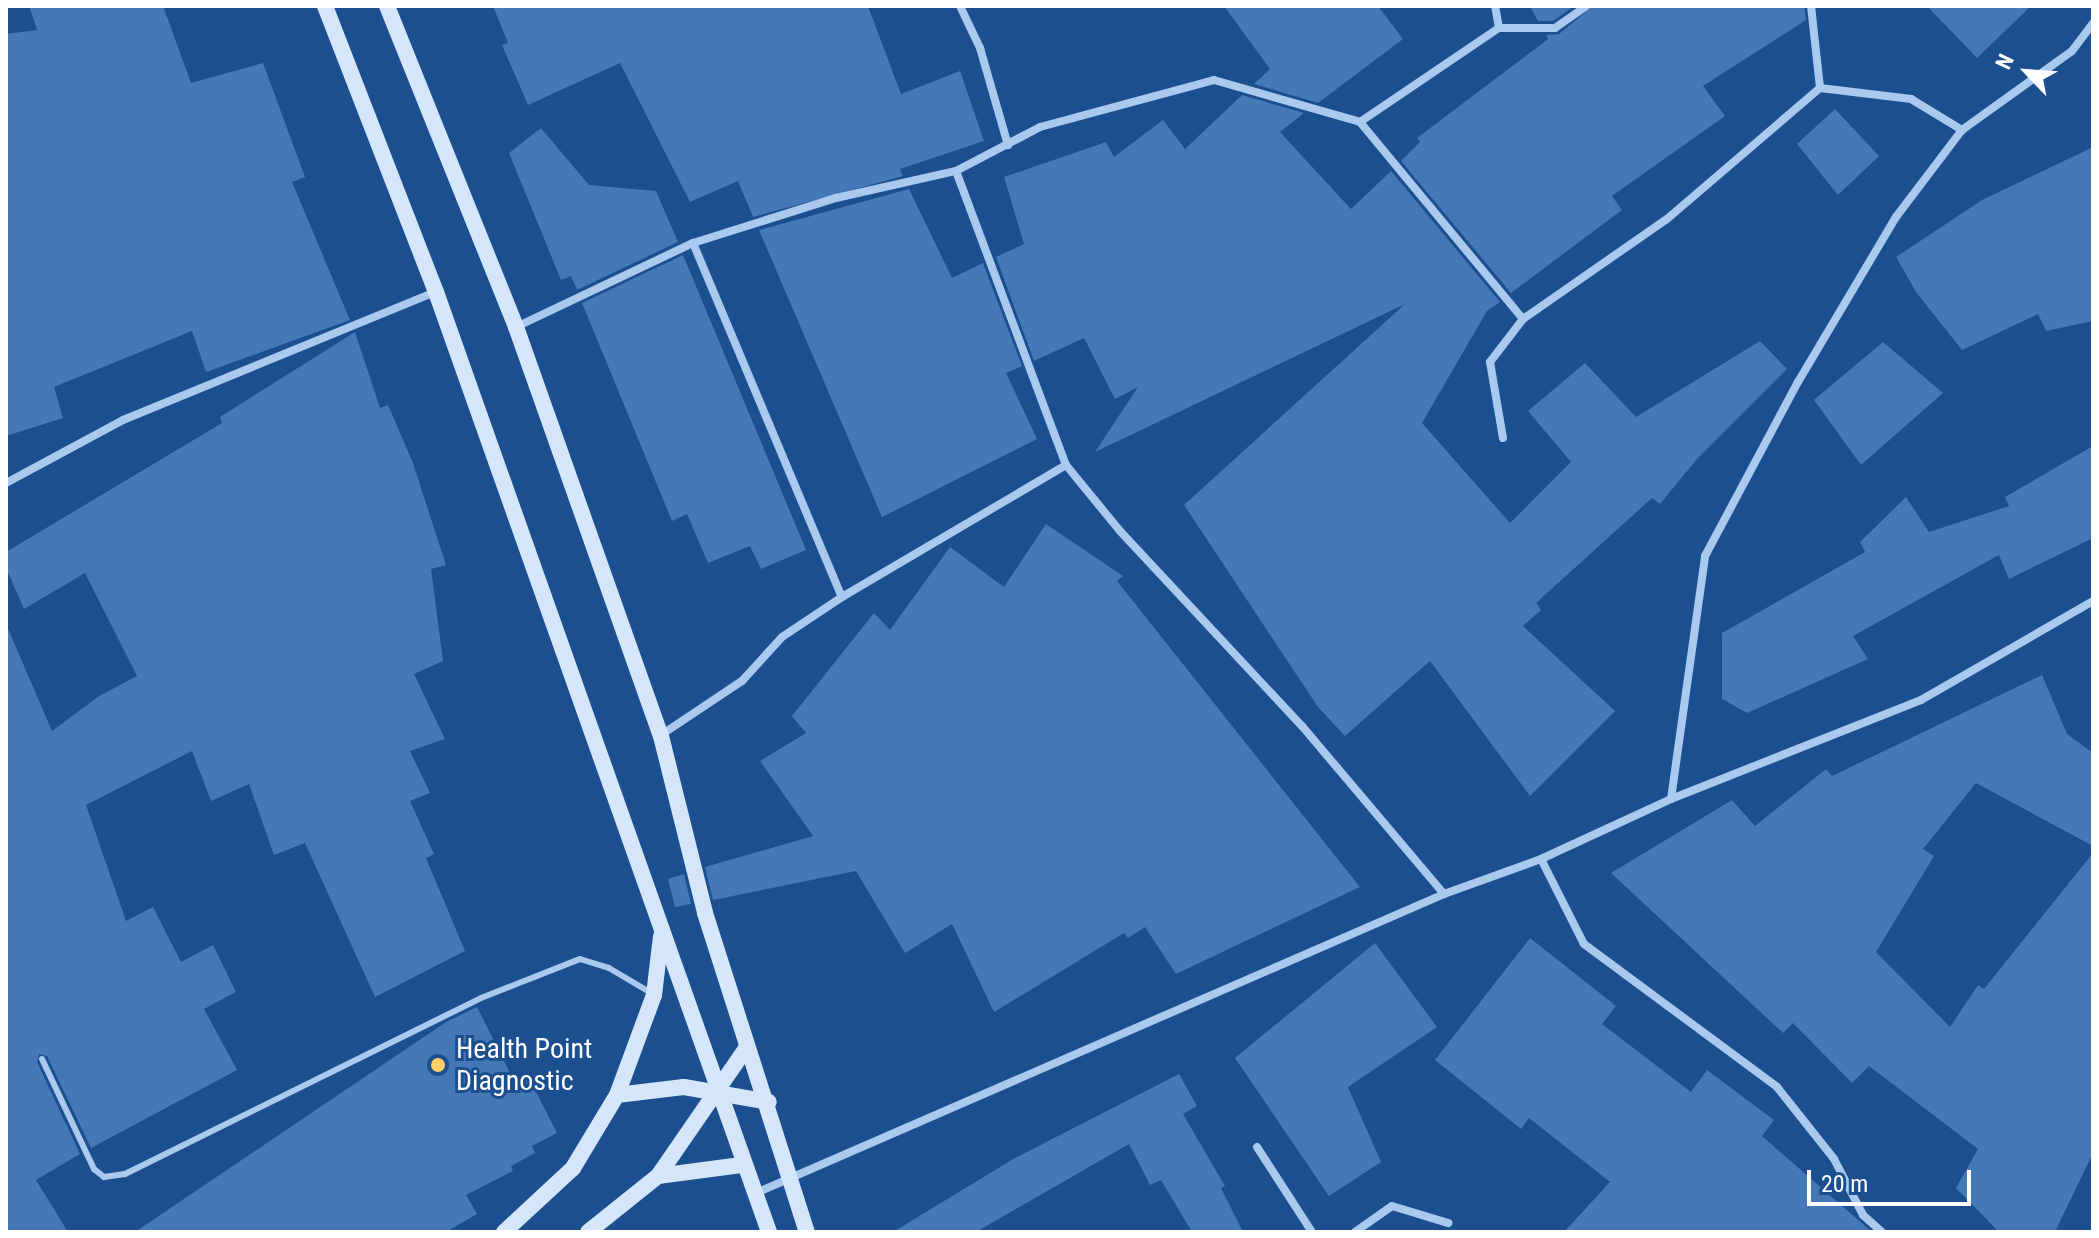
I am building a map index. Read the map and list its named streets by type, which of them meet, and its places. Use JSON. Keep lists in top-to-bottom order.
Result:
{
  "places": ["Health Point Diagnostic"],
  "scale_bar": "20 m",
  "north": "top left"
}
